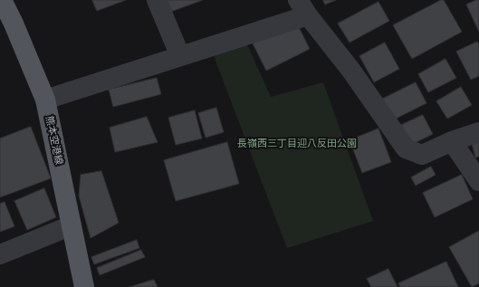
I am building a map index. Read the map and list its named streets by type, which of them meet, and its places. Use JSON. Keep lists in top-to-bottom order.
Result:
{
  "streets": {
    "main road": ["熊本空港線"]
  },
  "parks": ["長嶺西三丁目迎八反田公園"]
}
